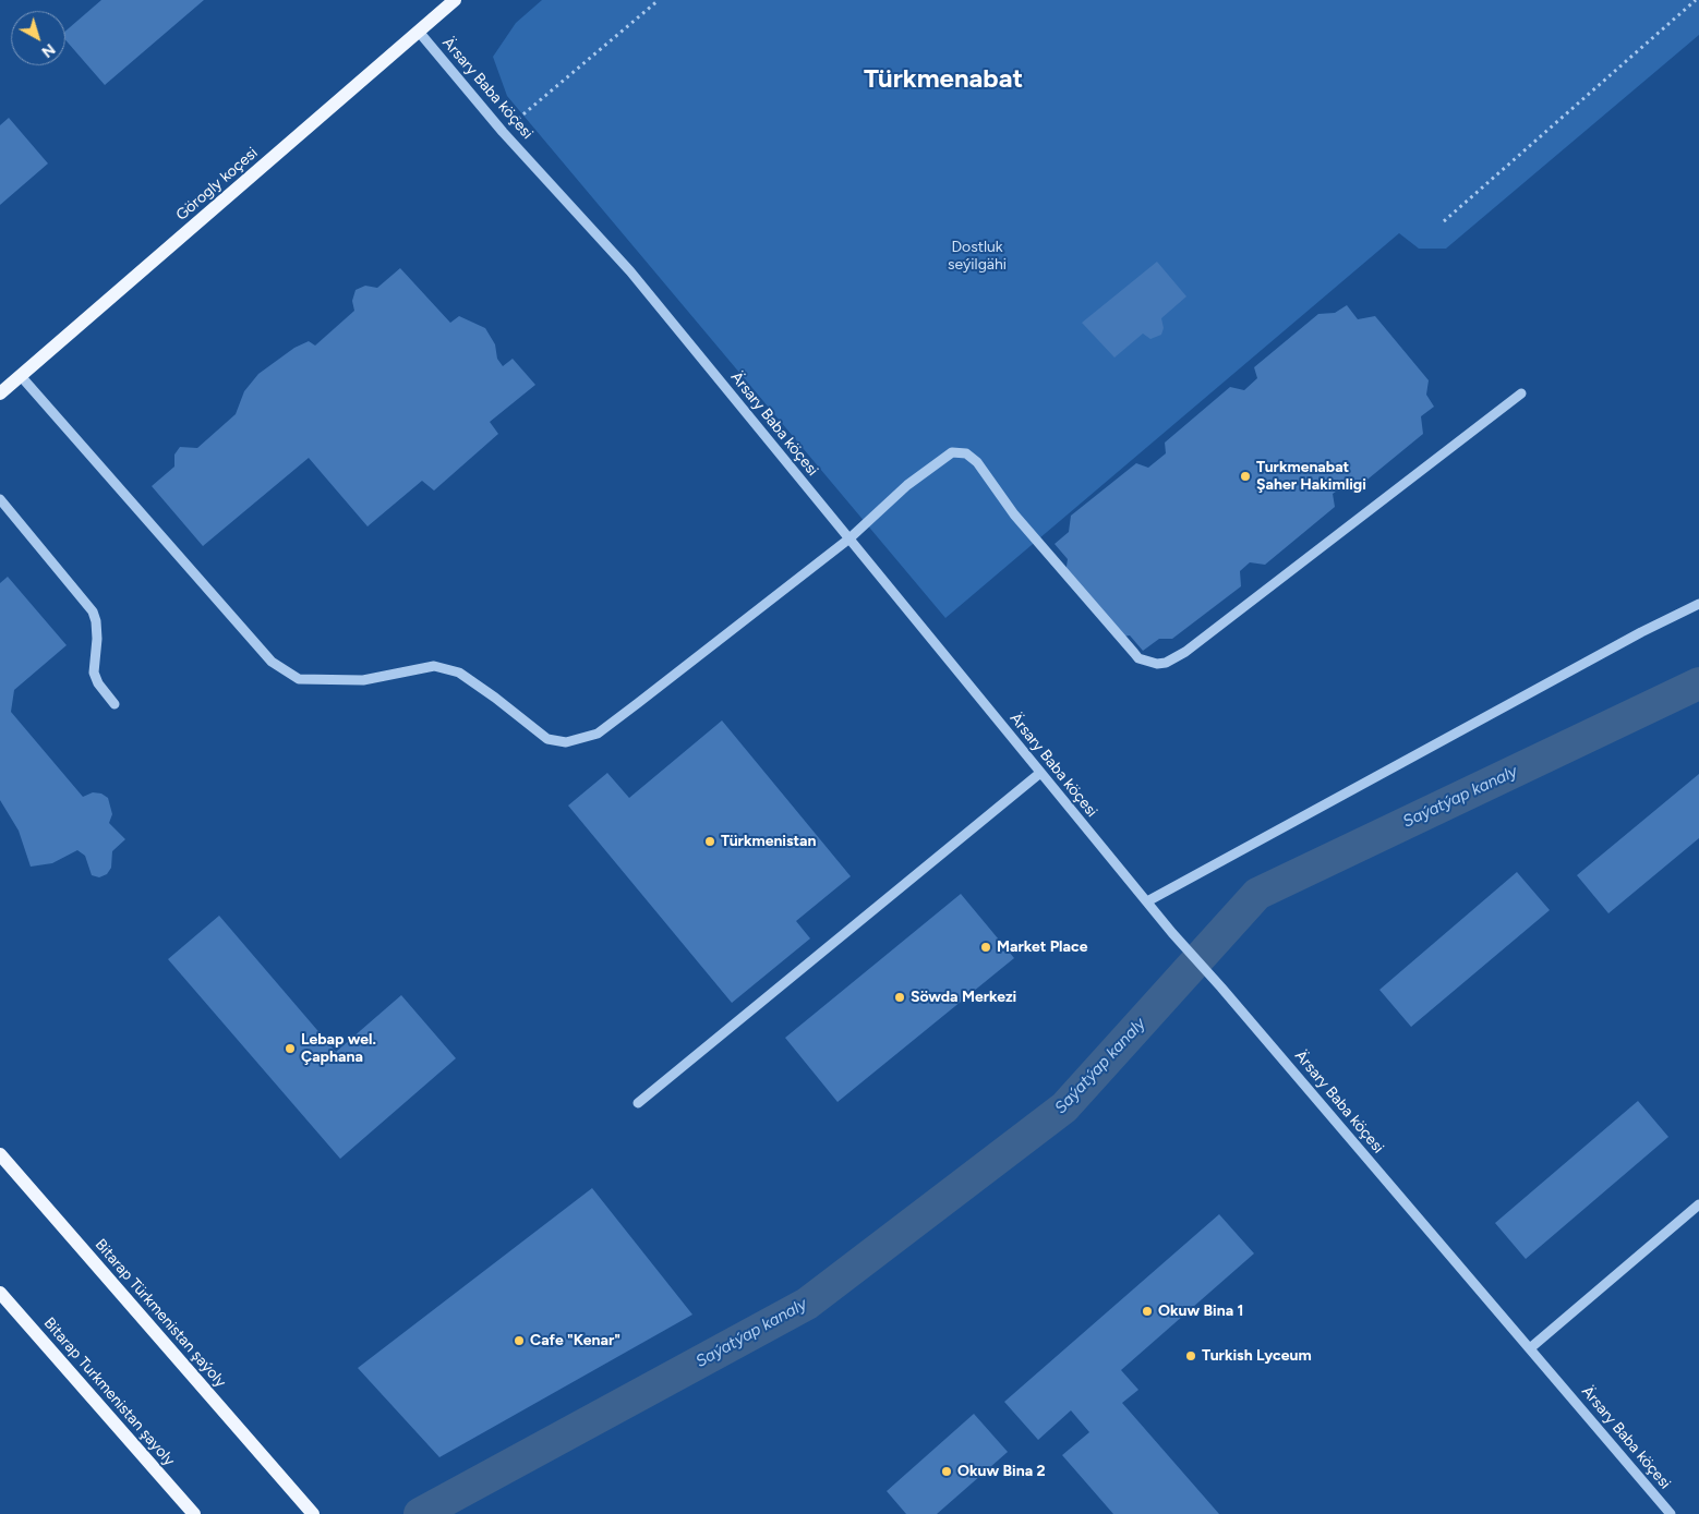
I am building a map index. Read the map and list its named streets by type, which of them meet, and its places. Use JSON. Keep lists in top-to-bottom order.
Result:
{
  "streets": {
    "main road": ["Görogly koçesi", "Bitarap Türkmenistan şaýoly", "Bitarap Turkmenistan şayoly"],
    "street": ["Ärsary Baba köçesi"]
  },
  "crossings": [
    ["Ärsary Baba köçesi", "Görogly koçesi"]
  ],
  "districts": ["Türkmenabat"],
  "water": ["Saýatýap kanaly"],
  "parks": ["Dostluk seýilgähi"],
  "places": [
    "Turkmenabat Şaher Hakimligi",
    "Türkmenistan",
    "Market Place",
    "Söwda Merkezi",
    "Lebap wel. Çaphana",
    "Okuw Bina 1",
    "Cafe \"Kenar\"",
    "Turkish Lyceum",
    "Okuw Bina 2"
  ],
  "north": "bottom right"
}
